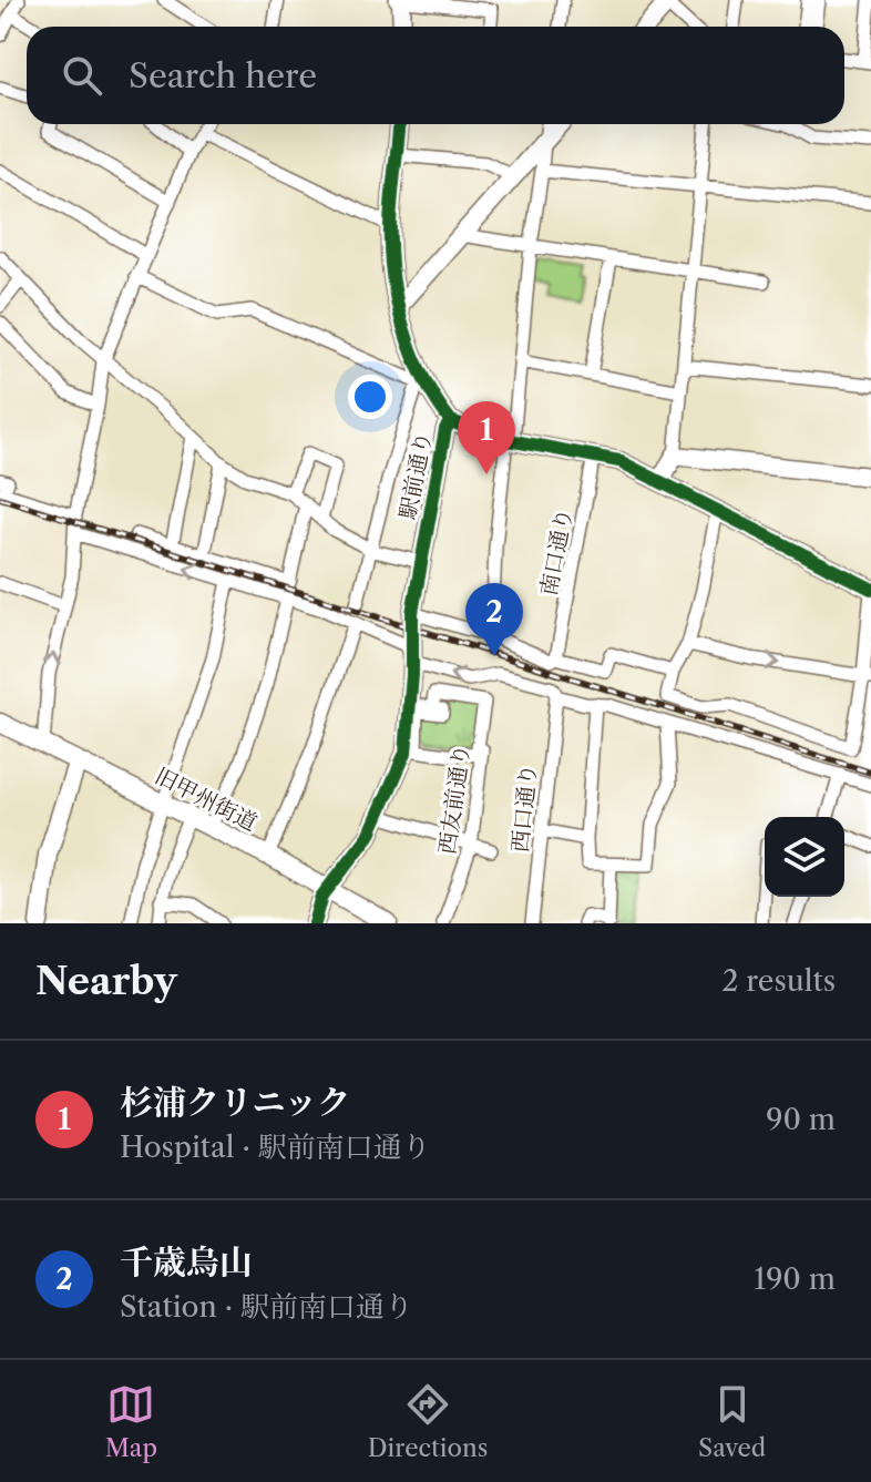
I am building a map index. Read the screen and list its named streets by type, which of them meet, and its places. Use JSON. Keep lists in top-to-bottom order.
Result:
{
  "streets": {
    "street": [
      "駅前通り",
      "南口通り",
      "旧甲州街道",
      "西友前通り",
      "西口通り"
    ]
  },
  "page": {
    "search": "Search here",
    "pins": ["1", "2"],
    "heading": ["Nearby", "2 results"],
    "list": [
      {
        "mark": "1",
        "name": "杉浦クリニック",
        "note": "Hospital · 駅前南口通り",
        "value": "90 m"
      },
      {
        "mark": "2",
        "name": "千歳烏山",
        "note": "Station · 駅前南口通り",
        "value": "190 m"
      }
    ],
    "nav": ["Map", "Directions", "Saved"]
  }
}
